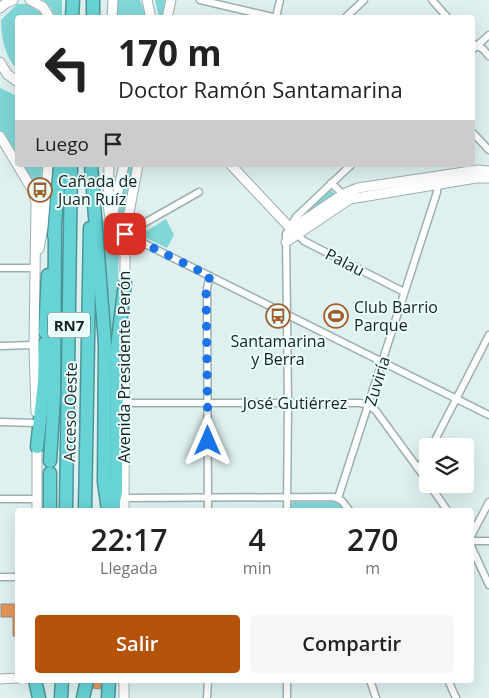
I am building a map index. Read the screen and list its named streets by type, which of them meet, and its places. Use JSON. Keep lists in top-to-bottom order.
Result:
{
  "streets": {
    "highway": ["RN7", "Acceso Oeste"],
    "main road": ["Avenida Presidente Perón"],
    "street": ["Palau", "Zuviría", "José Gutiérrez"]
  },
  "crossings": [
    ["Palau", "Zuviría"],
    ["Avenida Presidente Perón", "José Gutiérrez"],
    ["Zuviría", "José Gutiérrez"]
  ],
  "places": {
    "bus stop": ["Cañada de Juan Ruíz", "Santamarina y Berra"],
    "sports": ["Club Barrio Parque"]
  },
  "page": {
    "turn": ["170 m", "Doctor Ramón Santamarina"],
    "then": "Luego",
    "eta": [
      "22:17",
      "Llegada",
      "4",
      "min",
      "270",
      "m"
    ],
    "buttons": ["Salir", "Compartir"]
  }
}
